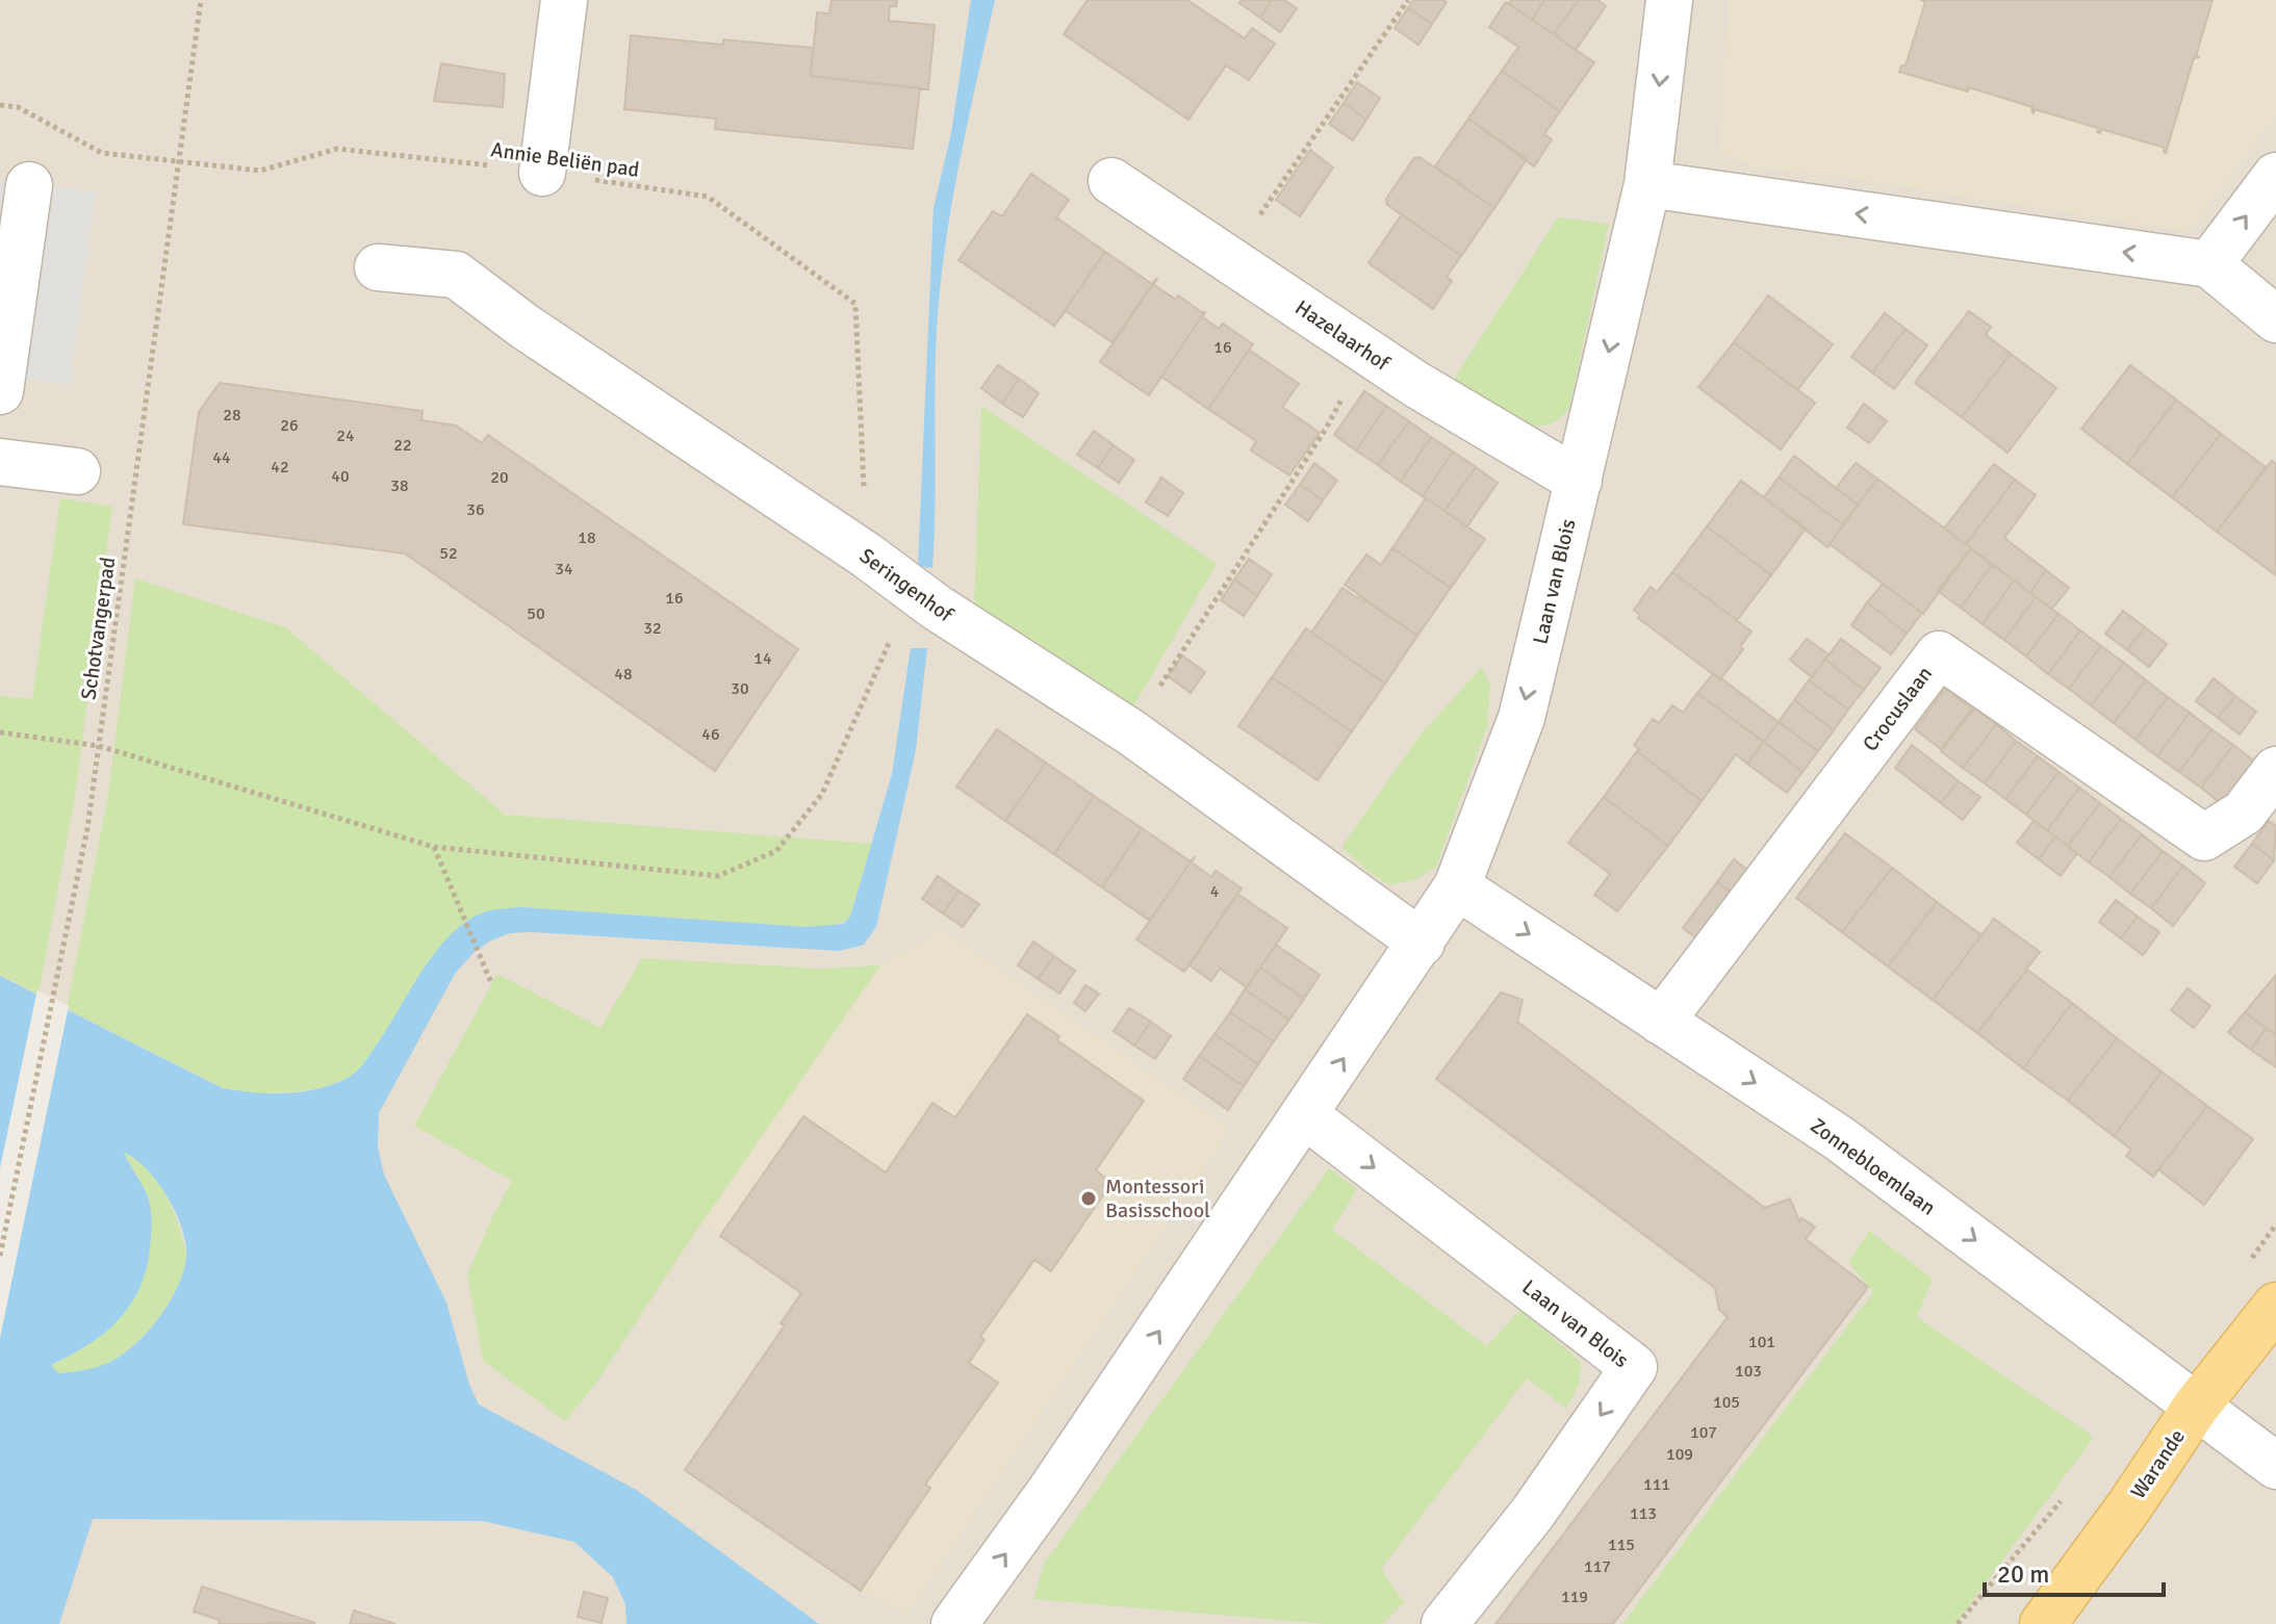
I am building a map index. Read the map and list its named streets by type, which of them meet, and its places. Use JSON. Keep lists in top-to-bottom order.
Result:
{
  "streets": {
    "main road": ["Warande"],
    "street": [
      "Hazelaarhof",
      "Laan van Blois",
      "Seringenhof",
      "Crocuslaan",
      "Zonnebloemlaan"
    ],
    "path": ["Annie Beliën pad", "Schotvangerpad"]
  },
  "crossings": [
    ["Annie Beliën pad", "Seringenhof"],
    ["Annie Beliën pad", "Schotvangerpad"],
    ["Hazelaarhof", "Laan van Blois"],
    ["Laan van Blois", "Seringenhof"],
    ["Laan van Blois", "Zonnebloemlaan"],
    ["Crocuslaan", "Zonnebloemlaan"],
    ["Zonnebloemlaan", "Warande"]
  ],
  "one_way": ["Zonnebloemlaan"],
  "places": ["Montessori Basisschool"],
  "house_numbers": [
    "16",
    "28",
    "26",
    "24",
    "22",
    "44",
    "42",
    "40",
    "20",
    "38",
    "36",
    "18",
    "52",
    "34",
    "16",
    "50",
    "32",
    "14",
    "48",
    "30",
    "46",
    "4",
    "101",
    "103",
    "105",
    "107",
    "109",
    "111",
    "113",
    "115",
    "117",
    "119"
  ],
  "scale_bar": "20 m"
}
